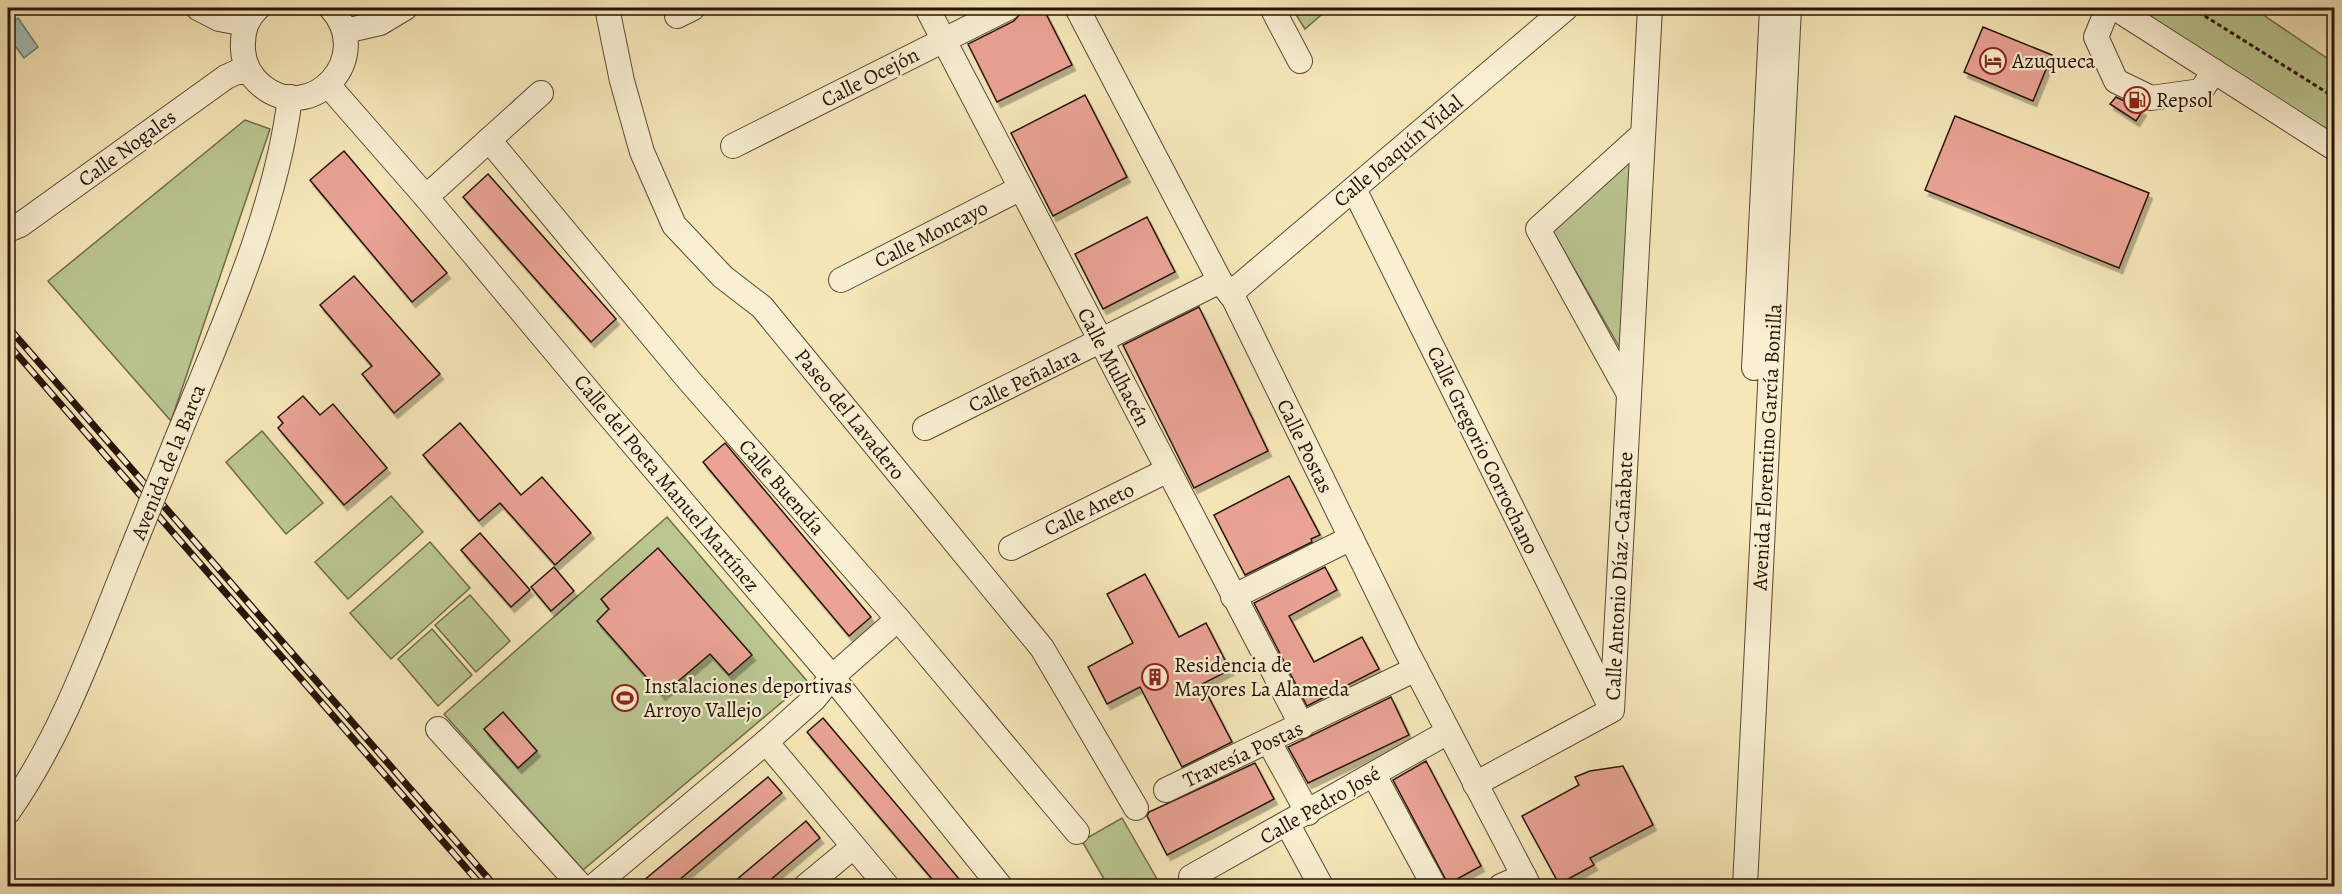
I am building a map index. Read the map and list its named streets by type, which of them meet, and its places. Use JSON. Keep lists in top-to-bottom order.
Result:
{
  "streets": {
    "street": [
      "Calle Ocejón",
      "Calle Nogales",
      "Calle Joaquín Vidal",
      "Calle Moncayo",
      "Calle Mulhacén",
      "Calle Peñalara",
      "Paseo del Lavadero",
      "Calle Postas",
      "Avenida Florentino García Bonilla",
      "Calle Gregorio Corrochano",
      "Avenida de la Barca",
      "Calle del Poeta Manuel Martínez",
      "Calle Buendía",
      "Calle Aneto",
      "Calle Antonio Díaz-Cañabate",
      "Travesía Postas",
      "Calle Pedro José"
    ]
  },
  "crossings": [
    ["Calle Ocejón", "Calle Mulhacén"],
    ["Calle Joaquín Vidal", "Calle Peñalara"],
    ["Calle Joaquín Vidal", "Calle Postas"],
    ["Calle Joaquín Vidal", "Calle Gregorio Corrochano"],
    ["Calle Moncayo", "Calle Mulhacén"],
    ["Calle Mulhacén", "Calle Peñalara"],
    ["Calle Mulhacén", "Calle Aneto"],
    ["Calle Mulhacén", "Travesía Postas"],
    ["Calle Peñalara", "Calle Postas"],
    ["Calle Postas", "Calle Antonio Díaz-Cañabate"],
    ["Calle Postas", "Travesía Postas"],
    ["Calle Postas", "Calle Pedro José"],
    ["Calle Gregorio Corrochano", "Calle Antonio Díaz-Cañabate"]
  ],
  "places": {
    "hotel": ["Azuqueca"],
    "fuel station": ["Repsol"],
    "building": ["Residencia de Mayores La Alameda"],
    "sports": ["Instalaciones deportivas Arroyo Vallejo"]
  }
}
